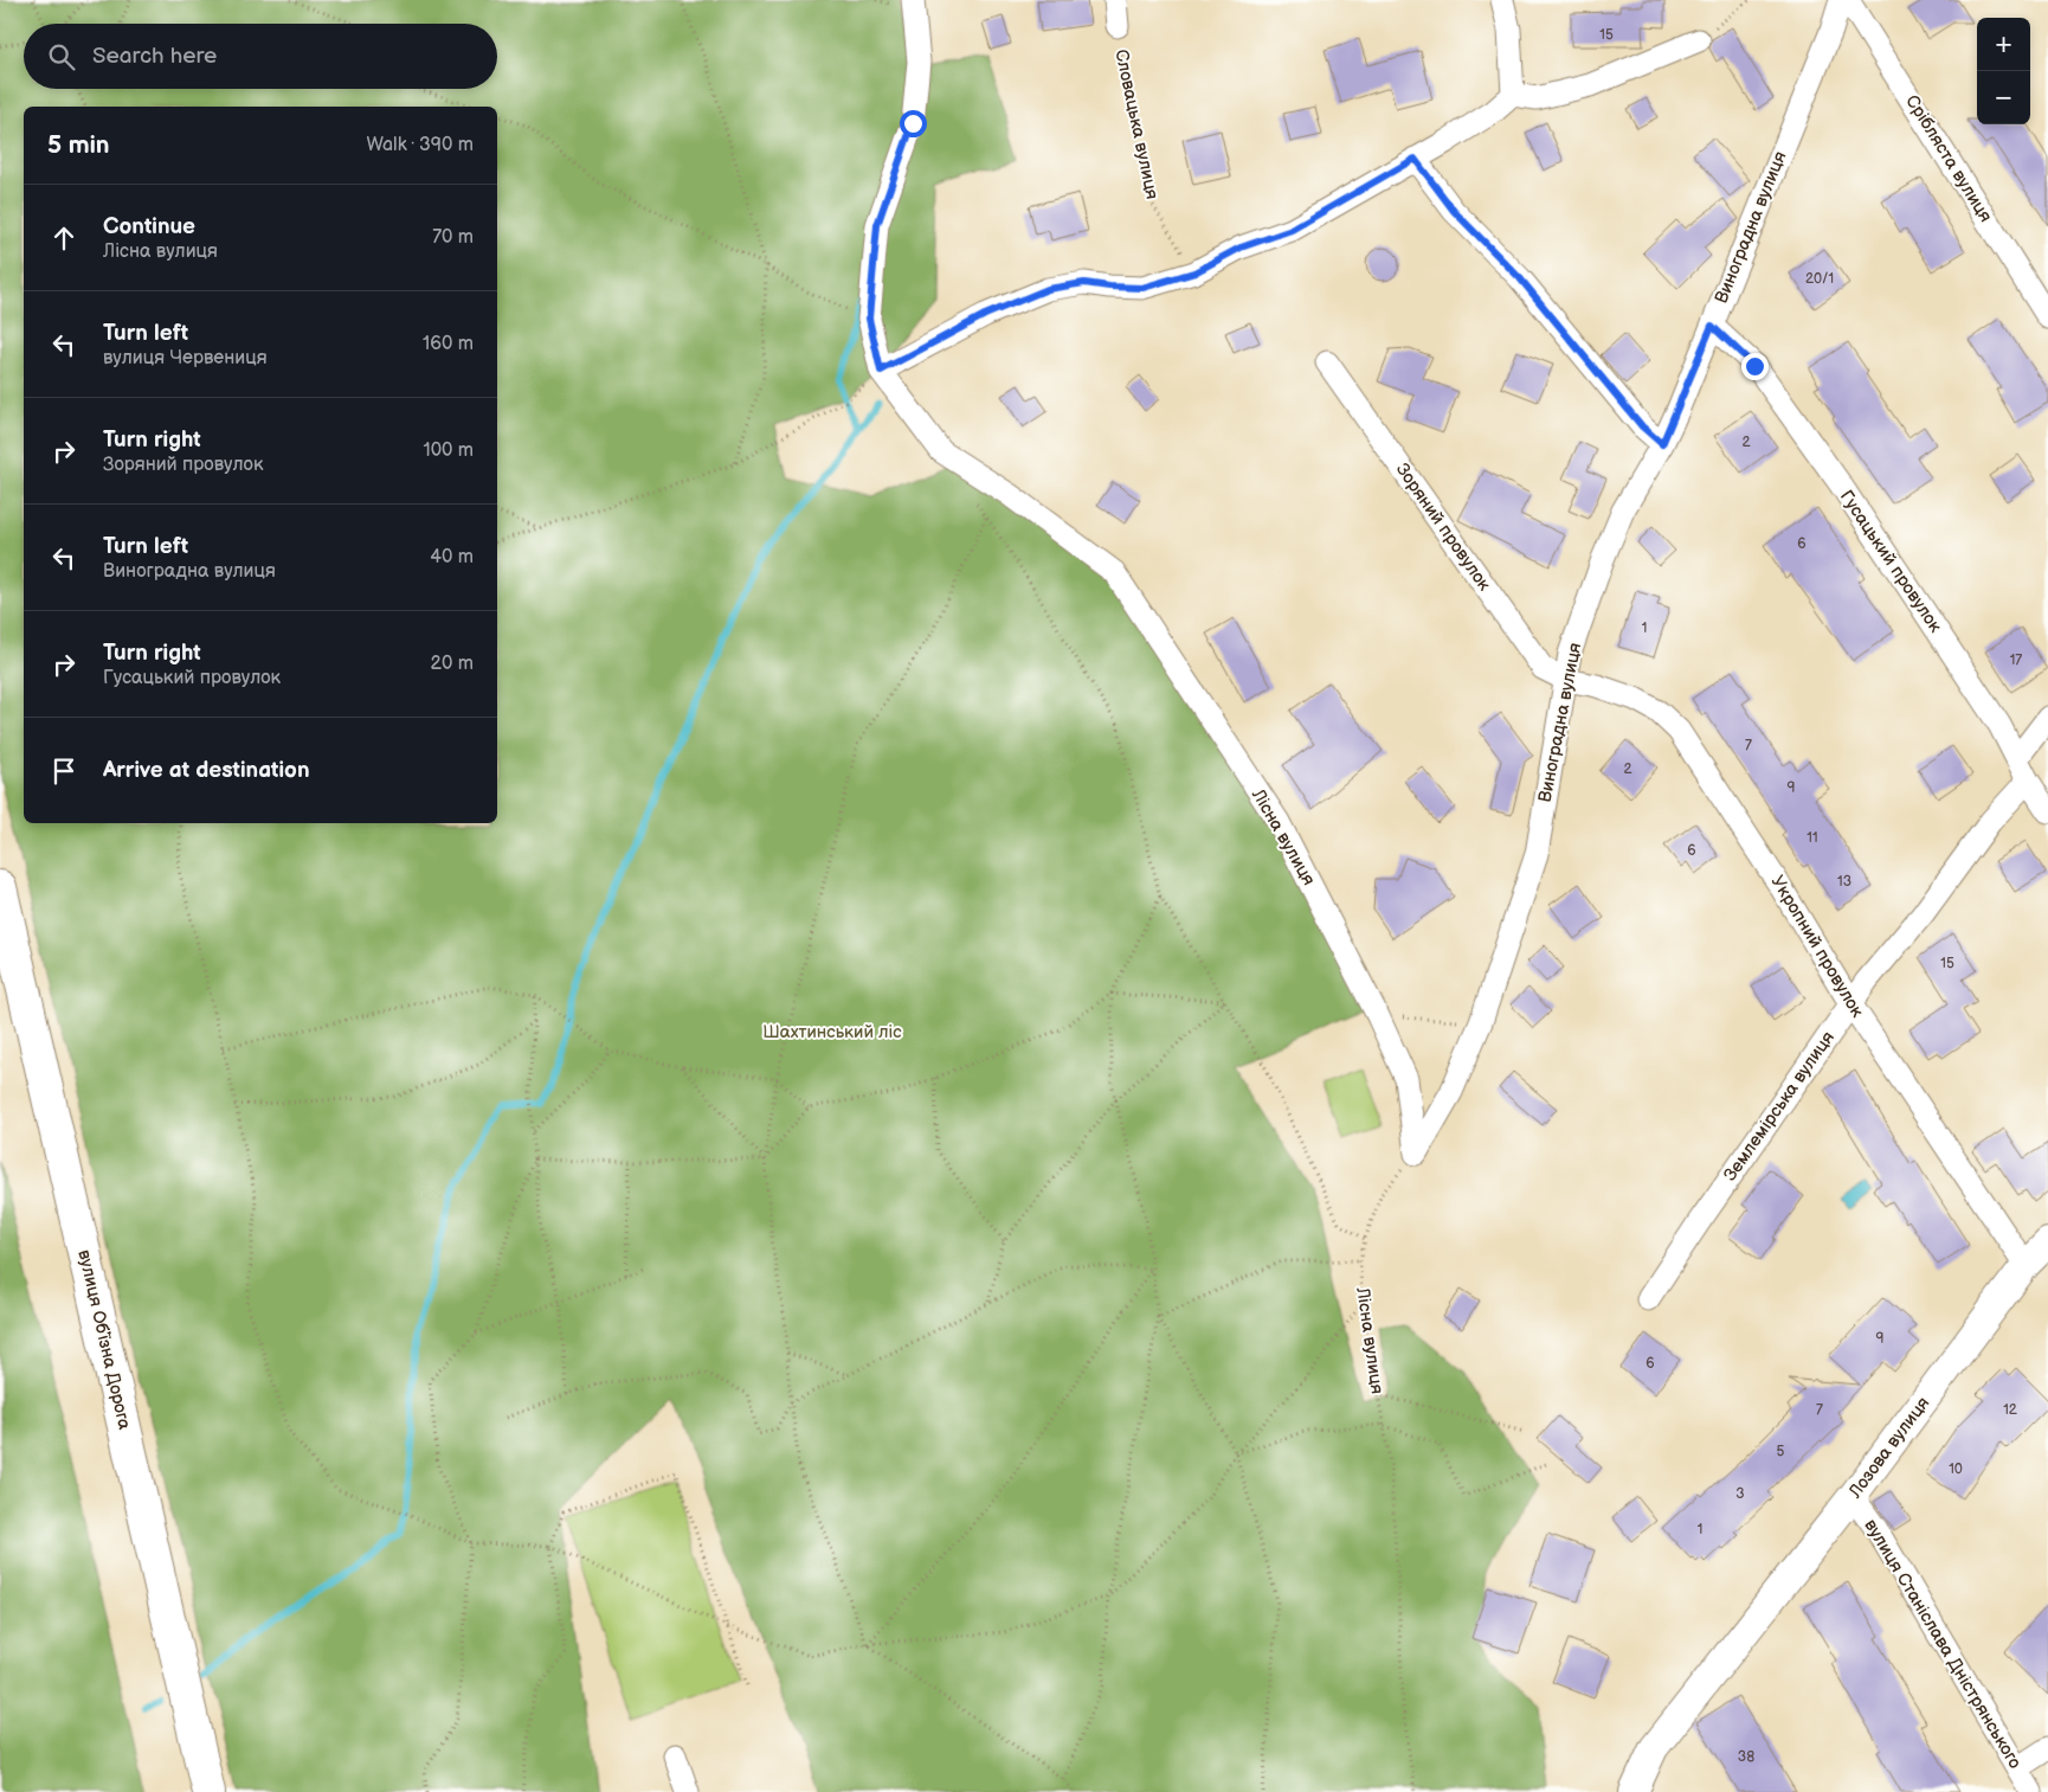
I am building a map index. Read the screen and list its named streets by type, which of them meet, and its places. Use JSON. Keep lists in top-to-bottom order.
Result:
{
  "streets": {
    "highway": ["вулиця Обʼїзна Дорога"],
    "street": [
      "Словацька вулиця",
      "Срібляста вулиця",
      "Виноградна вулиця",
      "Зоряний провулок",
      "Гусацький провулок",
      "Лісна вулиця",
      "Укропний провулок",
      "Землемірська вулиця",
      "Лозова вулиця",
      "вулиця Станіслава Дністрянського"
    ]
  },
  "crossings": [
    ["Виноградна вулиця", "Зоряний провулок"],
    ["Виноградна вулиця", "Гусацький провулок"],
    ["Виноградна вулиця", "Лісна вулиця"],
    ["Виноградна вулиця", "Укропний провулок"],
    ["Зоряний провулок", "Укропний провулок"],
    ["Гусацький провулок", "Землемірська вулиця"],
    ["Укропний провулок", "Землемірська вулиця"],
    ["Укропний провулок", "Лозова вулиця"],
    ["Лозова вулиця", "вулиця Станіслава Дністрянського"]
  ],
  "parks": ["Шахтинський ліс"],
  "house_numbers": [
    "15",
    "20/1",
    "2",
    "6",
    "1",
    "17",
    "7",
    "2",
    "9",
    "11",
    "6",
    "13",
    "15",
    "9",
    "6",
    "7",
    "12",
    "5",
    "10",
    "3",
    "1",
    "38"
  ],
  "page": {
    "map_buttons": ["+", "−"],
    "search": "Search here",
    "heading": ["5 min", "Walk · 390 m"],
    "list": [
      ["Continue", "Лісна вулиця", "70 m"],
      ["Turn left", "вулиця Червениця", "160 m"],
      ["Turn right", "Зоряний провулок", "100 m"],
      ["Turn left", "Виноградна вулиця", "40 m"],
      ["Turn right", "Гусацький провулок", "20 m"],
      "Arrive at destination"
    ]
  }
}
